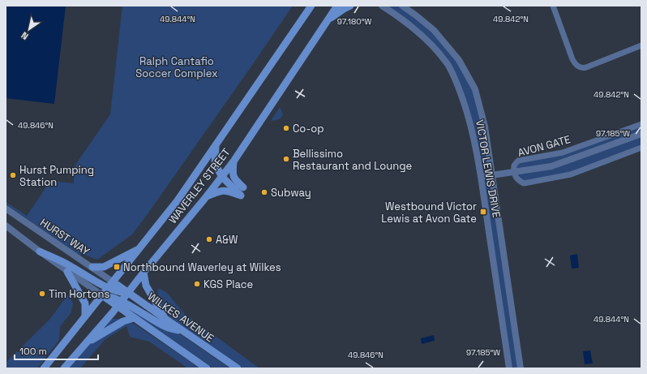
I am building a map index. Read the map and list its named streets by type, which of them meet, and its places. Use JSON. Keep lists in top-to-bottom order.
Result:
{
  "streets": {
    "main road": ["WAVERLEY STREET", "WILKES AVENUE"],
    "street": ["AVON GATE", "VICTOR LEWIS DRIVE", "HURST WAY"]
  },
  "crossings": [
    ["AVON GATE", "VICTOR LEWIS DRIVE"],
    ["WAVERLEY STREET", "HURST WAY"],
    ["WAVERLEY STREET", "WILKES AVENUE"],
    ["HURST WAY", "WILKES AVENUE"]
  ],
  "parks": ["Ralph Cantafio Soccer Complex"],
  "places": {
    "other": [
      "Co-op",
      "Bellissimo Restaurant and Lounge",
      "Hurst Pumping Station",
      "Subway",
      "A&W",
      "KGS Place",
      "Tim Hortons"
    ],
    "transit": ["Westbound Victor Lewis at Avon Gate", "Northbound Waverley at Wilkes"]
  },
  "scale_bar": "100 m",
  "north": "bottom left",
  "coordinates": [
    "49.844°N",
    "49.842°N",
    "97.180°W",
    "49.846°N",
    "97.185°W"
  ]
}
